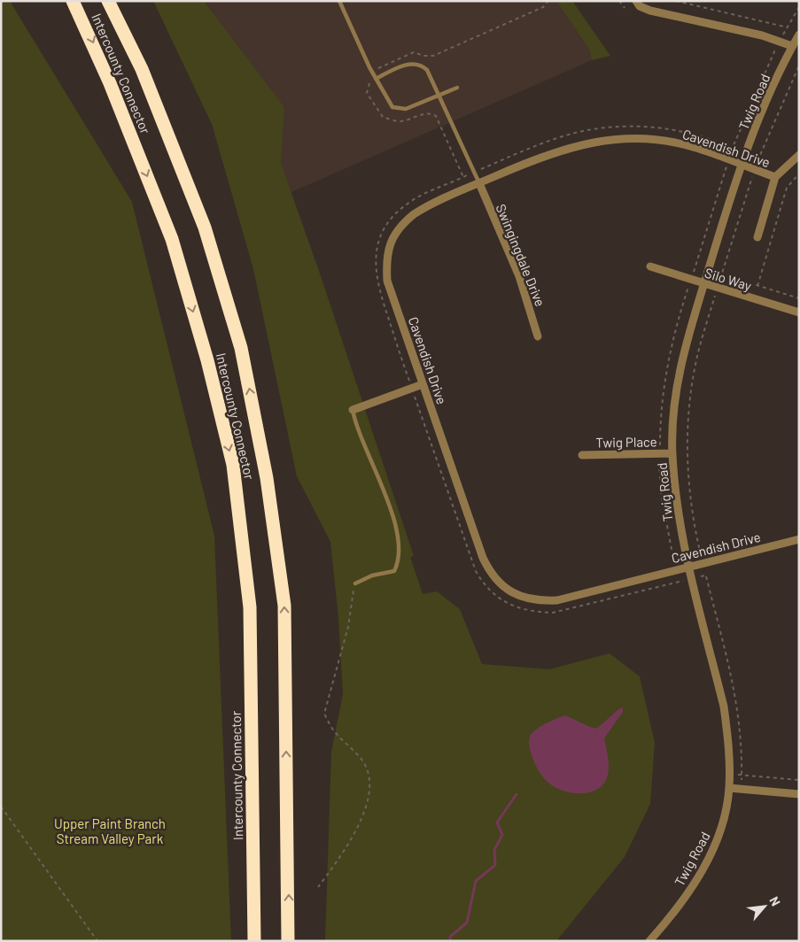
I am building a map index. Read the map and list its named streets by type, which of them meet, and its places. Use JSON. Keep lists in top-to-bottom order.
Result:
{
  "streets": {
    "highway": ["Intercounty Connector"],
    "street": [
      "Twig Road",
      "Cavendish Drive",
      "Swingingdale Drive",
      "Silo Way",
      "Twig Place"
    ]
  },
  "crossings": [
    ["Twig Road", "Cavendish Drive"],
    ["Twig Road", "Silo Way"],
    ["Twig Road", "Twig Place"],
    ["Cavendish Drive", "Swingingdale Drive"]
  ],
  "parks": ["Upper Paint Branch Stream Valley Park"],
  "north": "top right"
}
